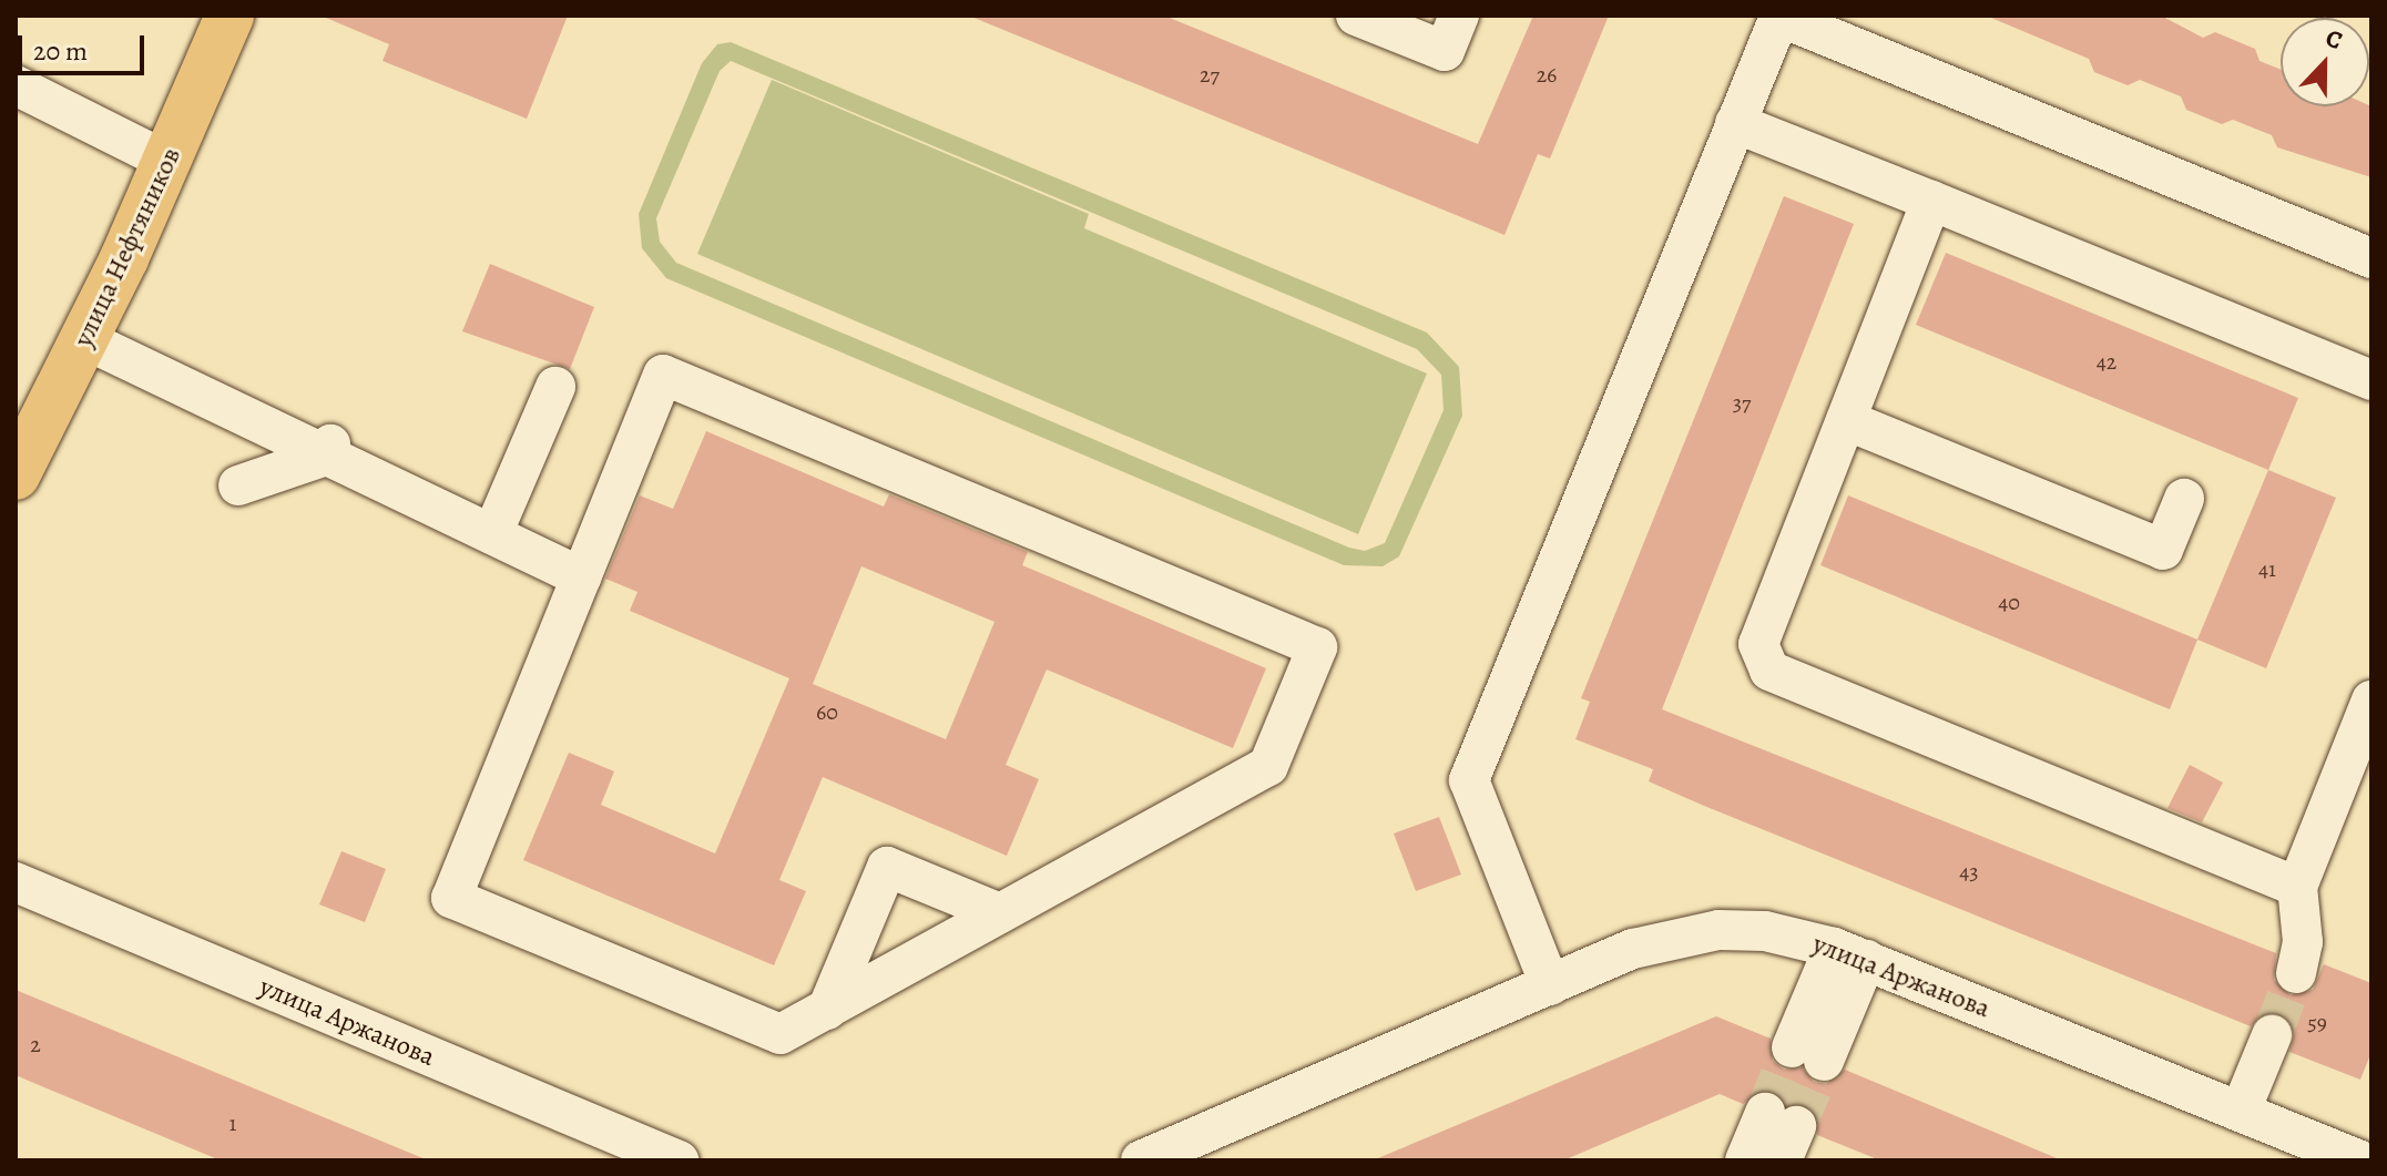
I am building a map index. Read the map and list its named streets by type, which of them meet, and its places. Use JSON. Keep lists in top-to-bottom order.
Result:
{
  "streets": {
    "main road": ["улица Нефтяников"],
    "street": ["улица Аржанова"]
  },
  "house_numbers": [
    "27",
    "26",
    "42",
    "37",
    "41",
    "40",
    "60",
    "43",
    "59",
    "2",
    "1"
  ],
  "scale_bar": "20 m",
  "north": "top"
}
